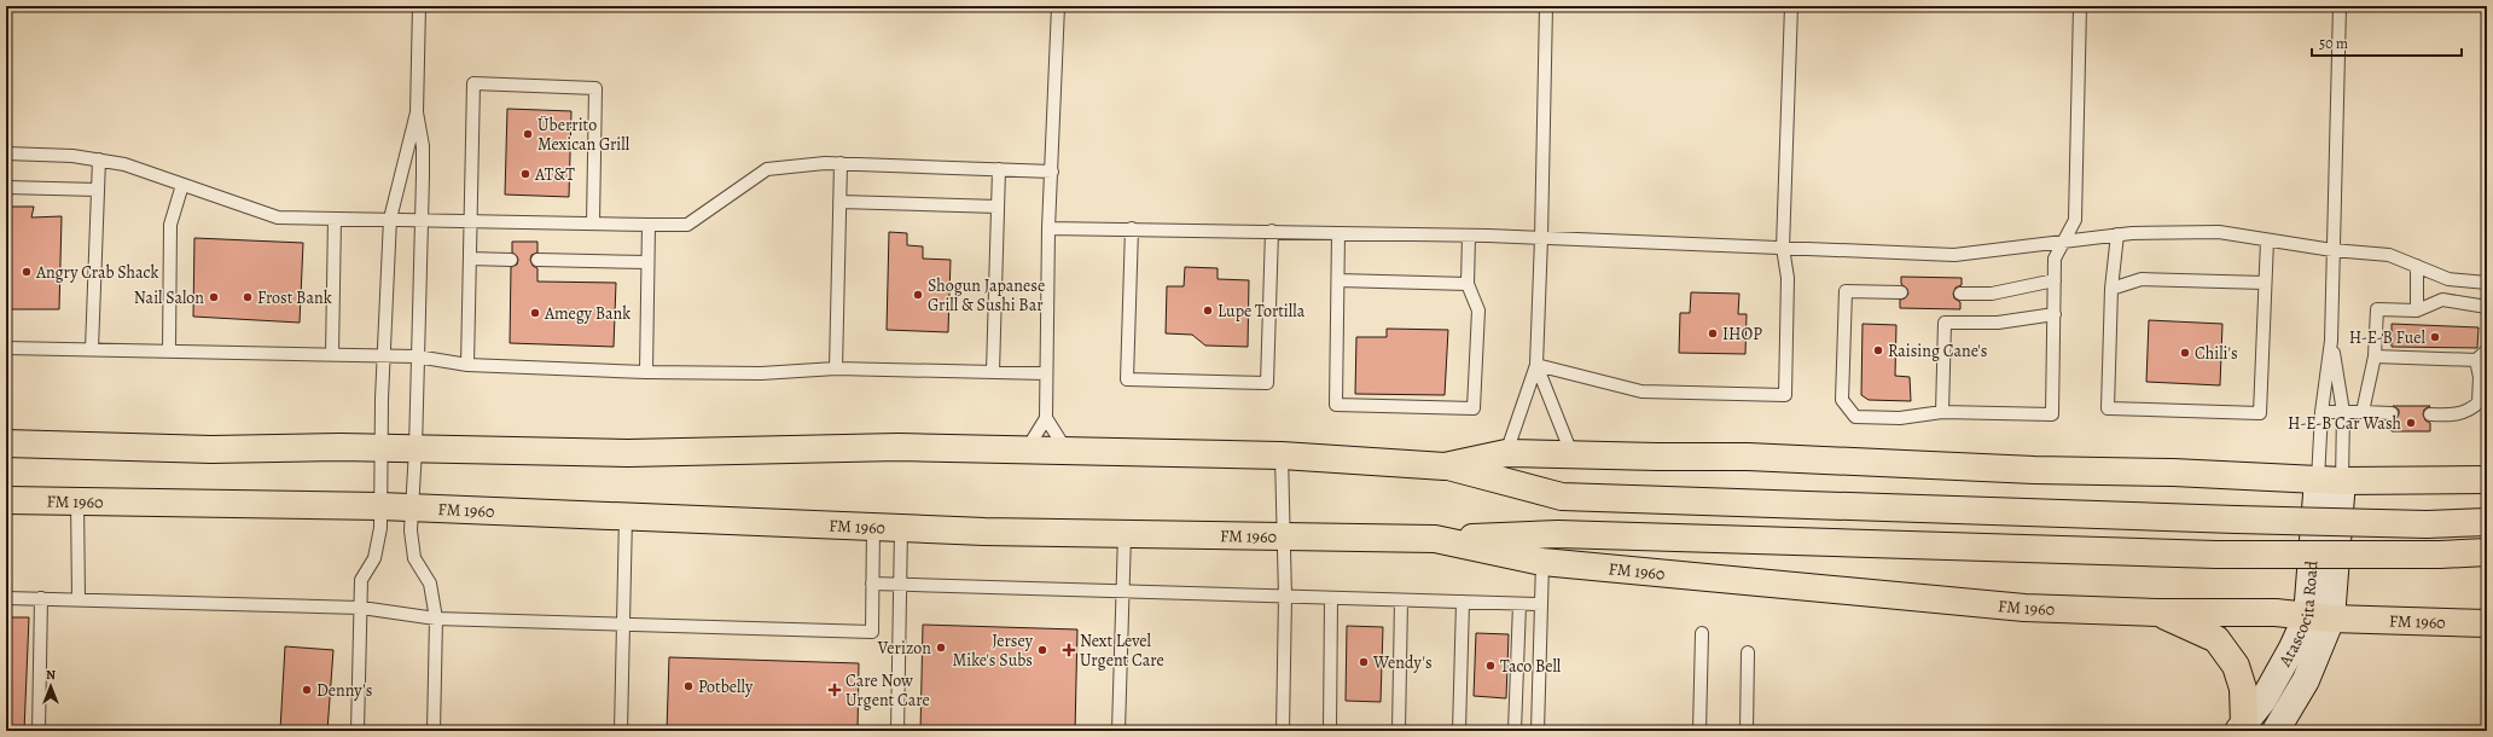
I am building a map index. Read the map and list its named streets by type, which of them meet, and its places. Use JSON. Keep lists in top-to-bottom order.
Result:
{
  "streets": {
    "main road": ["FM 1960", "Atascocita Road"]
  },
  "crossings": [
    ["FM 1960", "Atascocita Road"]
  ],
  "places": {
    "other": [
      "Überrito Mexican Grill",
      "AT&T",
      "Angry Crab Shack",
      "Shogun Japanese Grill & Sushi Bar",
      "Nail Salon",
      "Frost Bank",
      "Lupe Tortilla",
      "Amegy Bank",
      "IHOP",
      "H-E-B Fuel",
      "Raising Cane's",
      "Chili's",
      "H-E-B Car Wash",
      "Verizon",
      "Jersey Mike's Subs",
      "Wendy's",
      "Taco Bell",
      "Potbelly",
      "Denny's"
    ],
    "health": ["Next Level Urgent Care", "Care Now Urgent Care"]
  },
  "scale_bar": "50 m",
  "north": "top"
}
